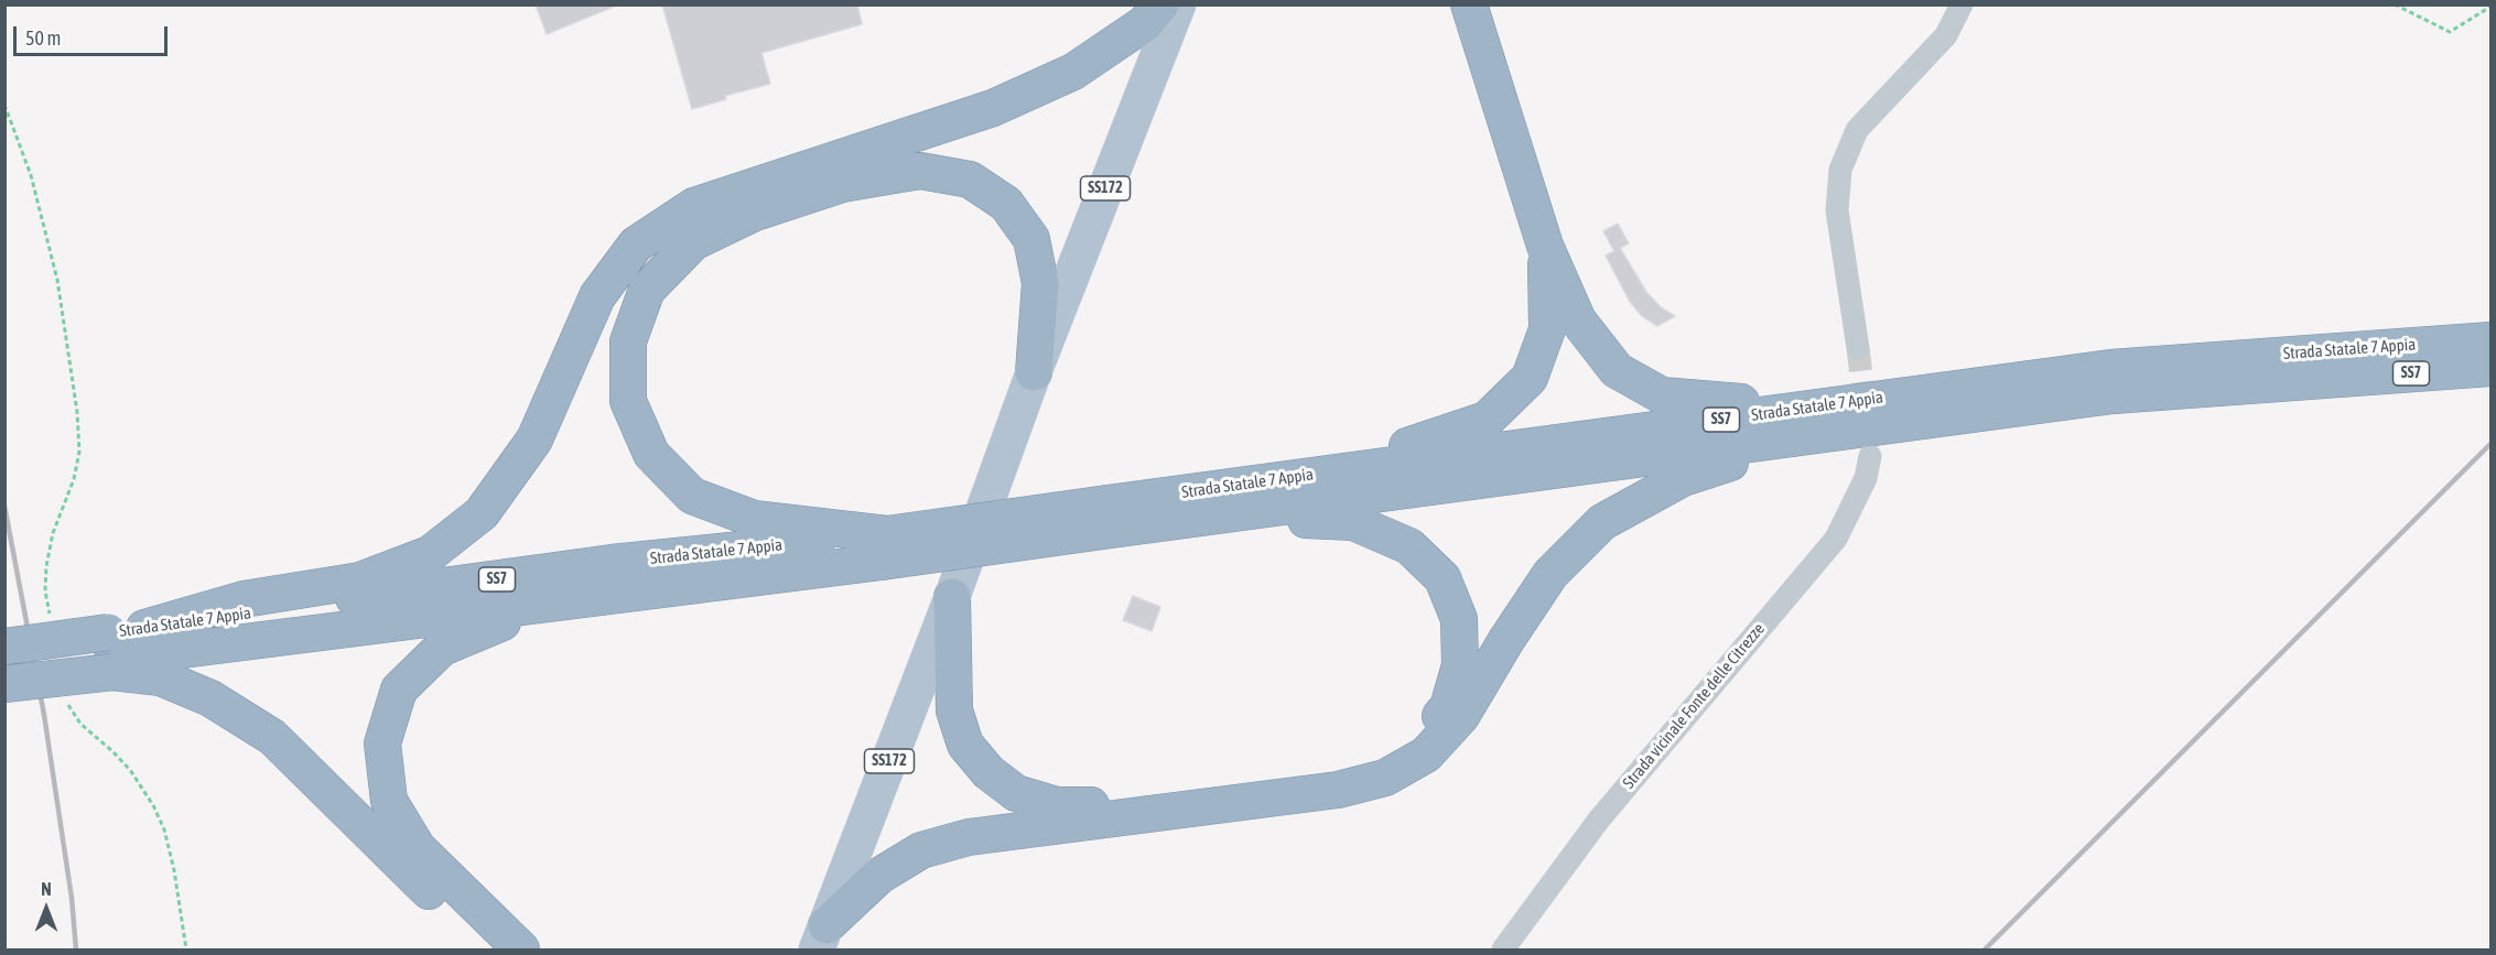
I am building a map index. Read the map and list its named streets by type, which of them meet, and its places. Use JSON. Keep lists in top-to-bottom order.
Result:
{
  "streets": {
    "highway": ["Strada Statale 7 Appia", "SS7"],
    "main road": ["SS172"],
    "street": ["Strada vicinale Fonte delle Citrezze"]
  },
  "scale_bar": "50 m",
  "north": "top"
}
